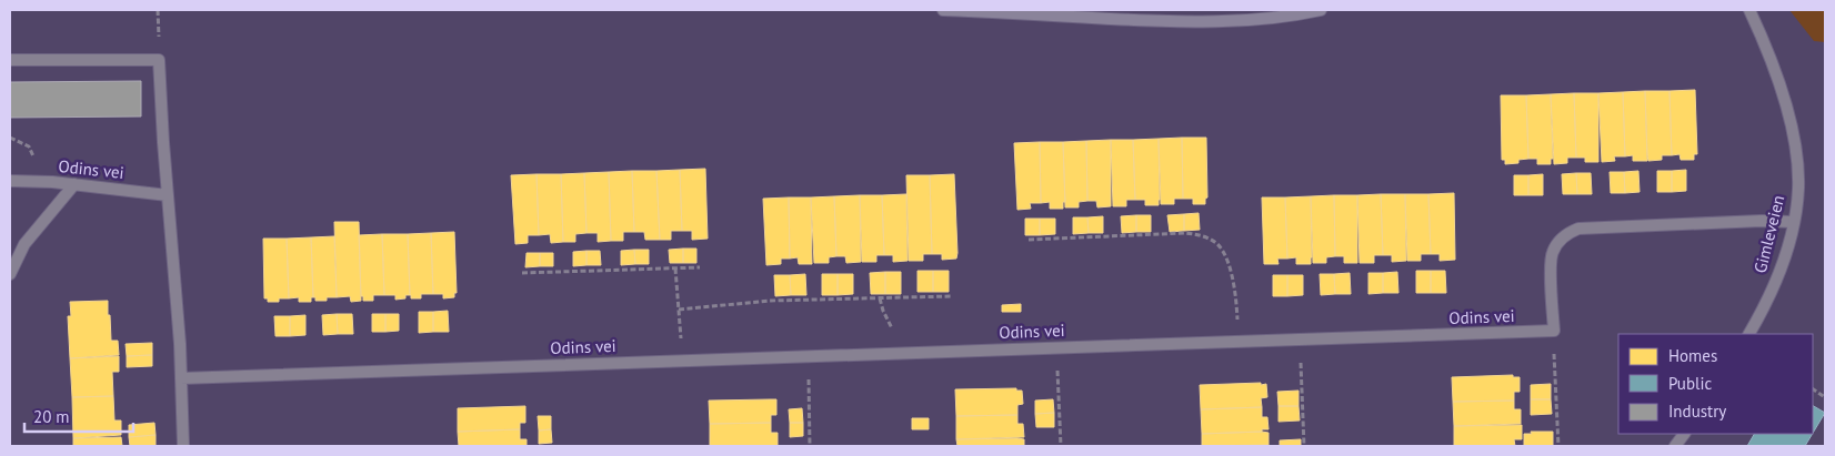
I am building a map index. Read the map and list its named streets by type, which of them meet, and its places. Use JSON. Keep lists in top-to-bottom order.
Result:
{
  "streets": {
    "street": ["Odins vei", "Gimleveien"]
  },
  "legend": ["Homes", "Public", "Industry"],
  "scale_bar": "20 m"
}
